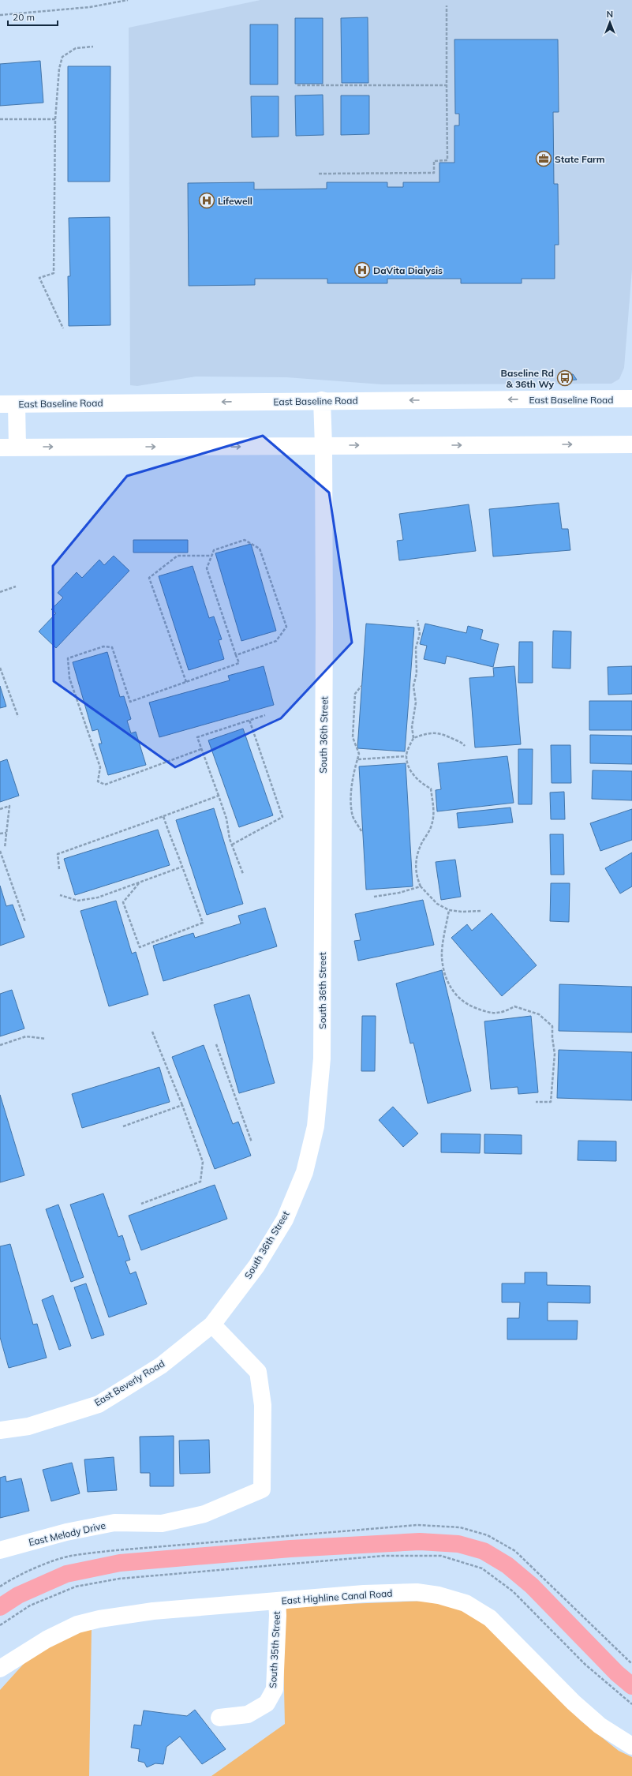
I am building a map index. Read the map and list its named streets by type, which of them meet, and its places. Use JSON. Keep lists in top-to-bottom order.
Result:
{
  "streets": {
    "street": [
      "East Baseline Road",
      "South 36th Street",
      "East Beverly Road",
      "East Melody Drive",
      "East Highline Canal Road",
      "South 35th Street"
    ]
  },
  "crossings": [
    ["East Baseline Road", "South 36th Street"],
    ["South 36th Street", "East Beverly Road"],
    ["South 36th Street", "East Melody Drive"],
    ["East Beverly Road", "East Melody Drive"],
    ["East Highline Canal Road", "South 35th Street"]
  ],
  "places": {
    "office": ["State Farm"],
    "hospital": ["Lifewell", "DaVita Dialysis"],
    "bus stop": ["Baseline Rd & 36th Wy"]
  },
  "scale_bar": "20 m",
  "north": "top"
}
